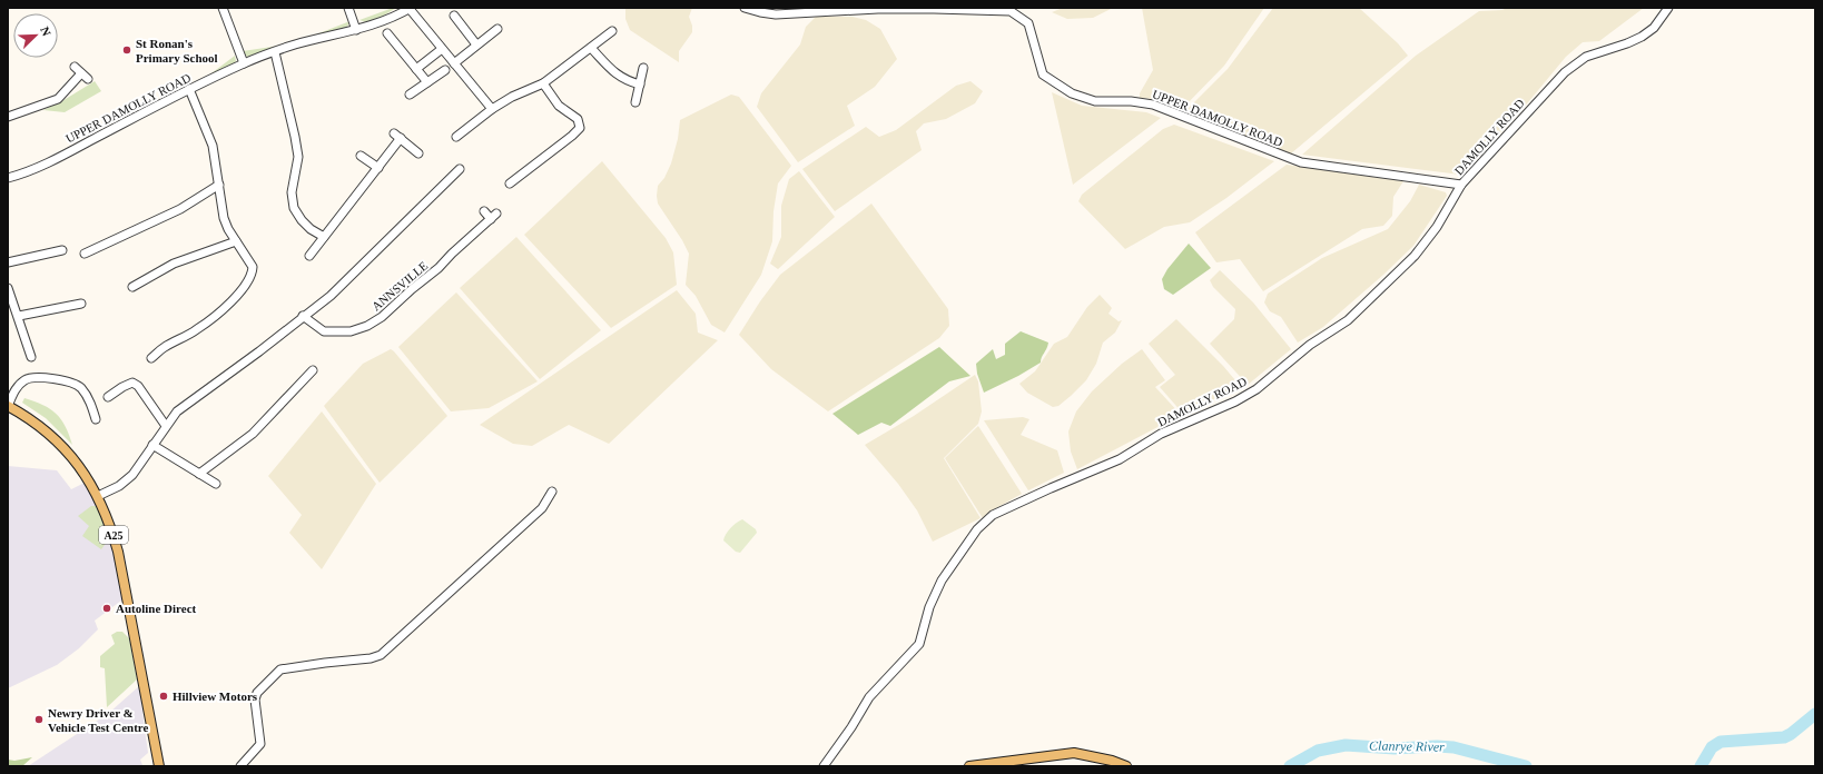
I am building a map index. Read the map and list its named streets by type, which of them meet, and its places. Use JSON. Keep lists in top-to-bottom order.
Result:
{
  "streets": {
    "main road": ["A25"],
    "street": ["UPPER DAMOLLY ROAD", "DAMOLLY ROAD", "ANNSVILLE"]
  },
  "crossings": [
    ["UPPER DAMOLLY ROAD", "DAMOLLY ROAD"]
  ],
  "water": ["Clanrye River"],
  "places": [
    "St Ronan's Primary School",
    "Autoline Direct",
    "Hillview Motors",
    "Newry Driver & Vehicle Test Centre"
  ],
  "north": "top right"
}
